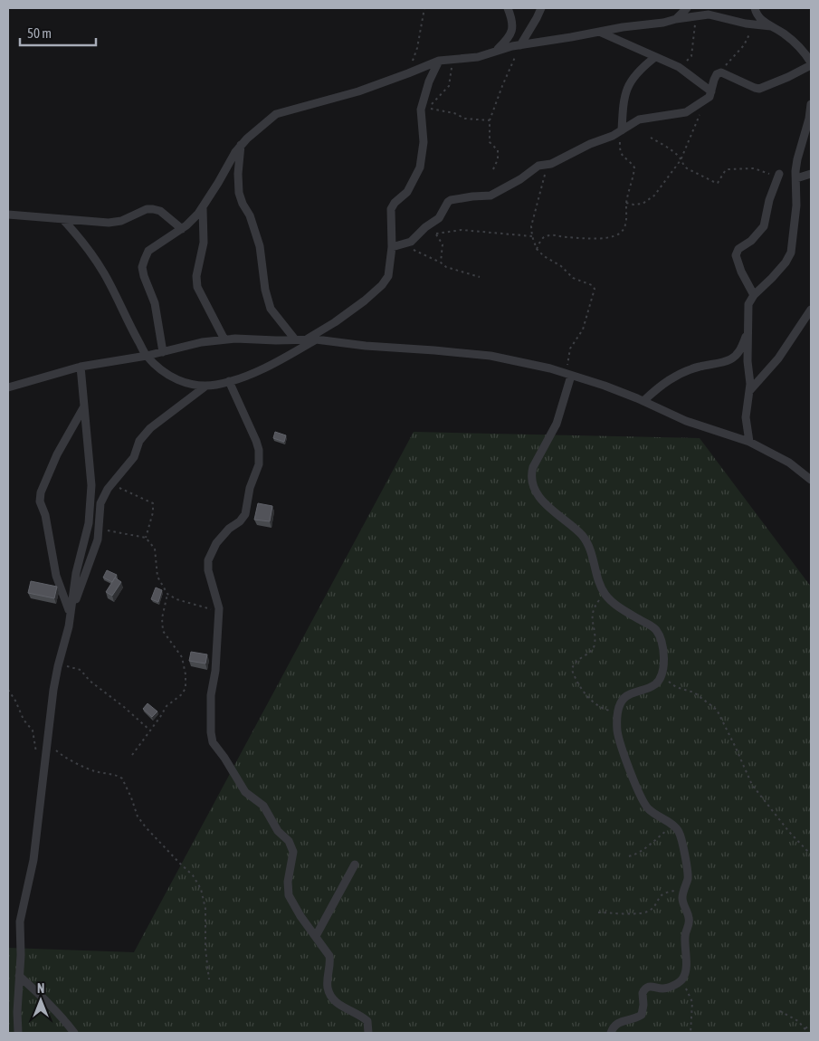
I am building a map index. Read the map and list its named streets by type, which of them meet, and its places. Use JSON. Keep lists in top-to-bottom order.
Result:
{
  "scale_bar": "50 m",
  "north": "top"
}
